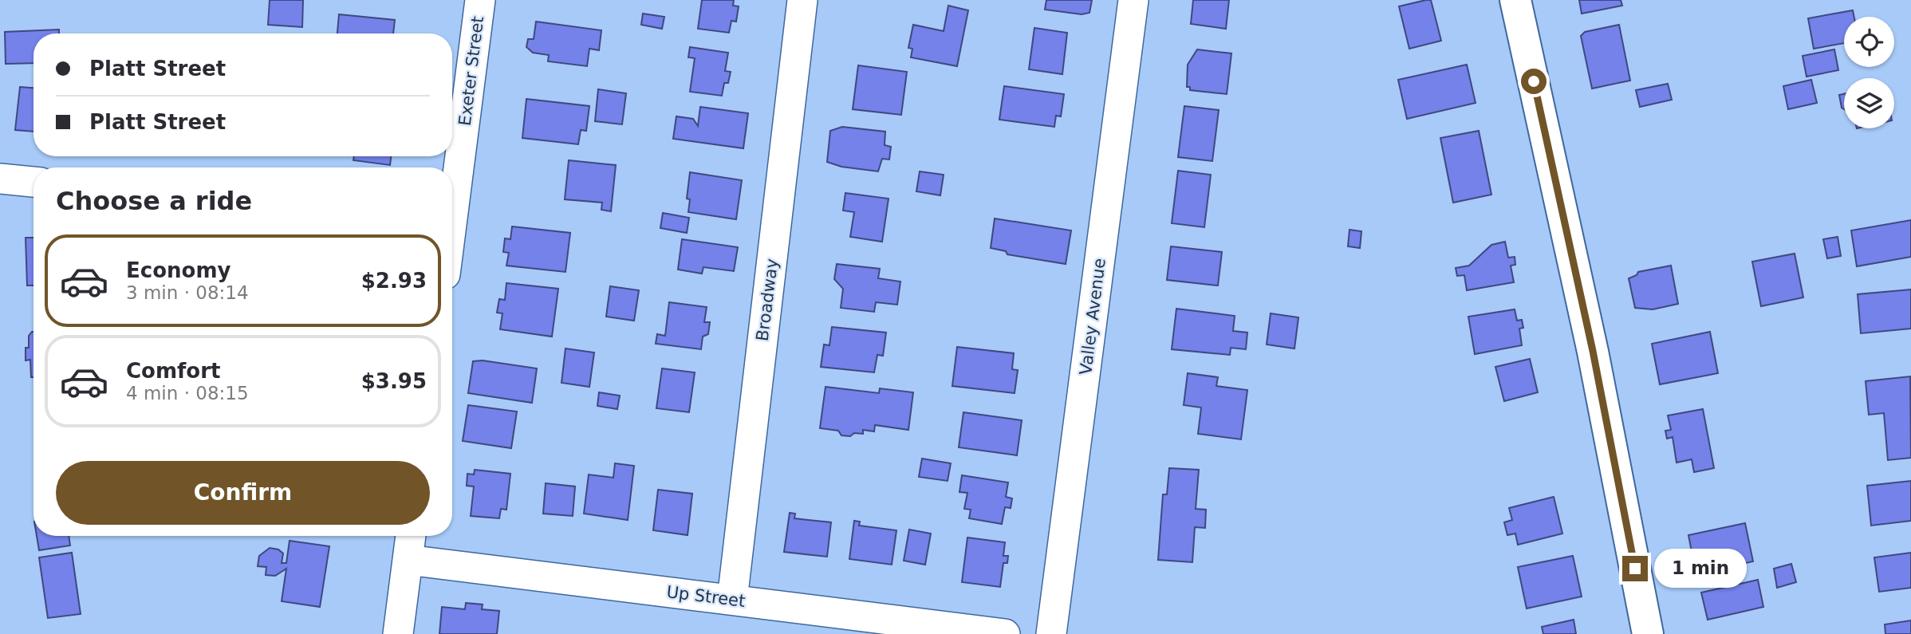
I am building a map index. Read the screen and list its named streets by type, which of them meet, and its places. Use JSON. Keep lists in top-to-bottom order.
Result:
{
  "streets": {
    "street": [
      "Exeter Street",
      "Broadway",
      "Valley Avenue",
      "Up Street"
    ]
  },
  "crossings": [
    ["Broadway", "Up Street"]
  ],
  "page": {
    "banner": ["Platt Street", "Platt Street"],
    "heading": "Choose a ride",
    "list": [
      {
        "name": "Economy",
        "note": "3 min · 08:14",
        "value": "$2.93"
      },
      {
        "name": "Comfort",
        "note": "4 min · 08:15",
        "value": "$3.95"
      }
    ],
    "buttons": "Confirm",
    "bubble": "1 min"
  }
}
